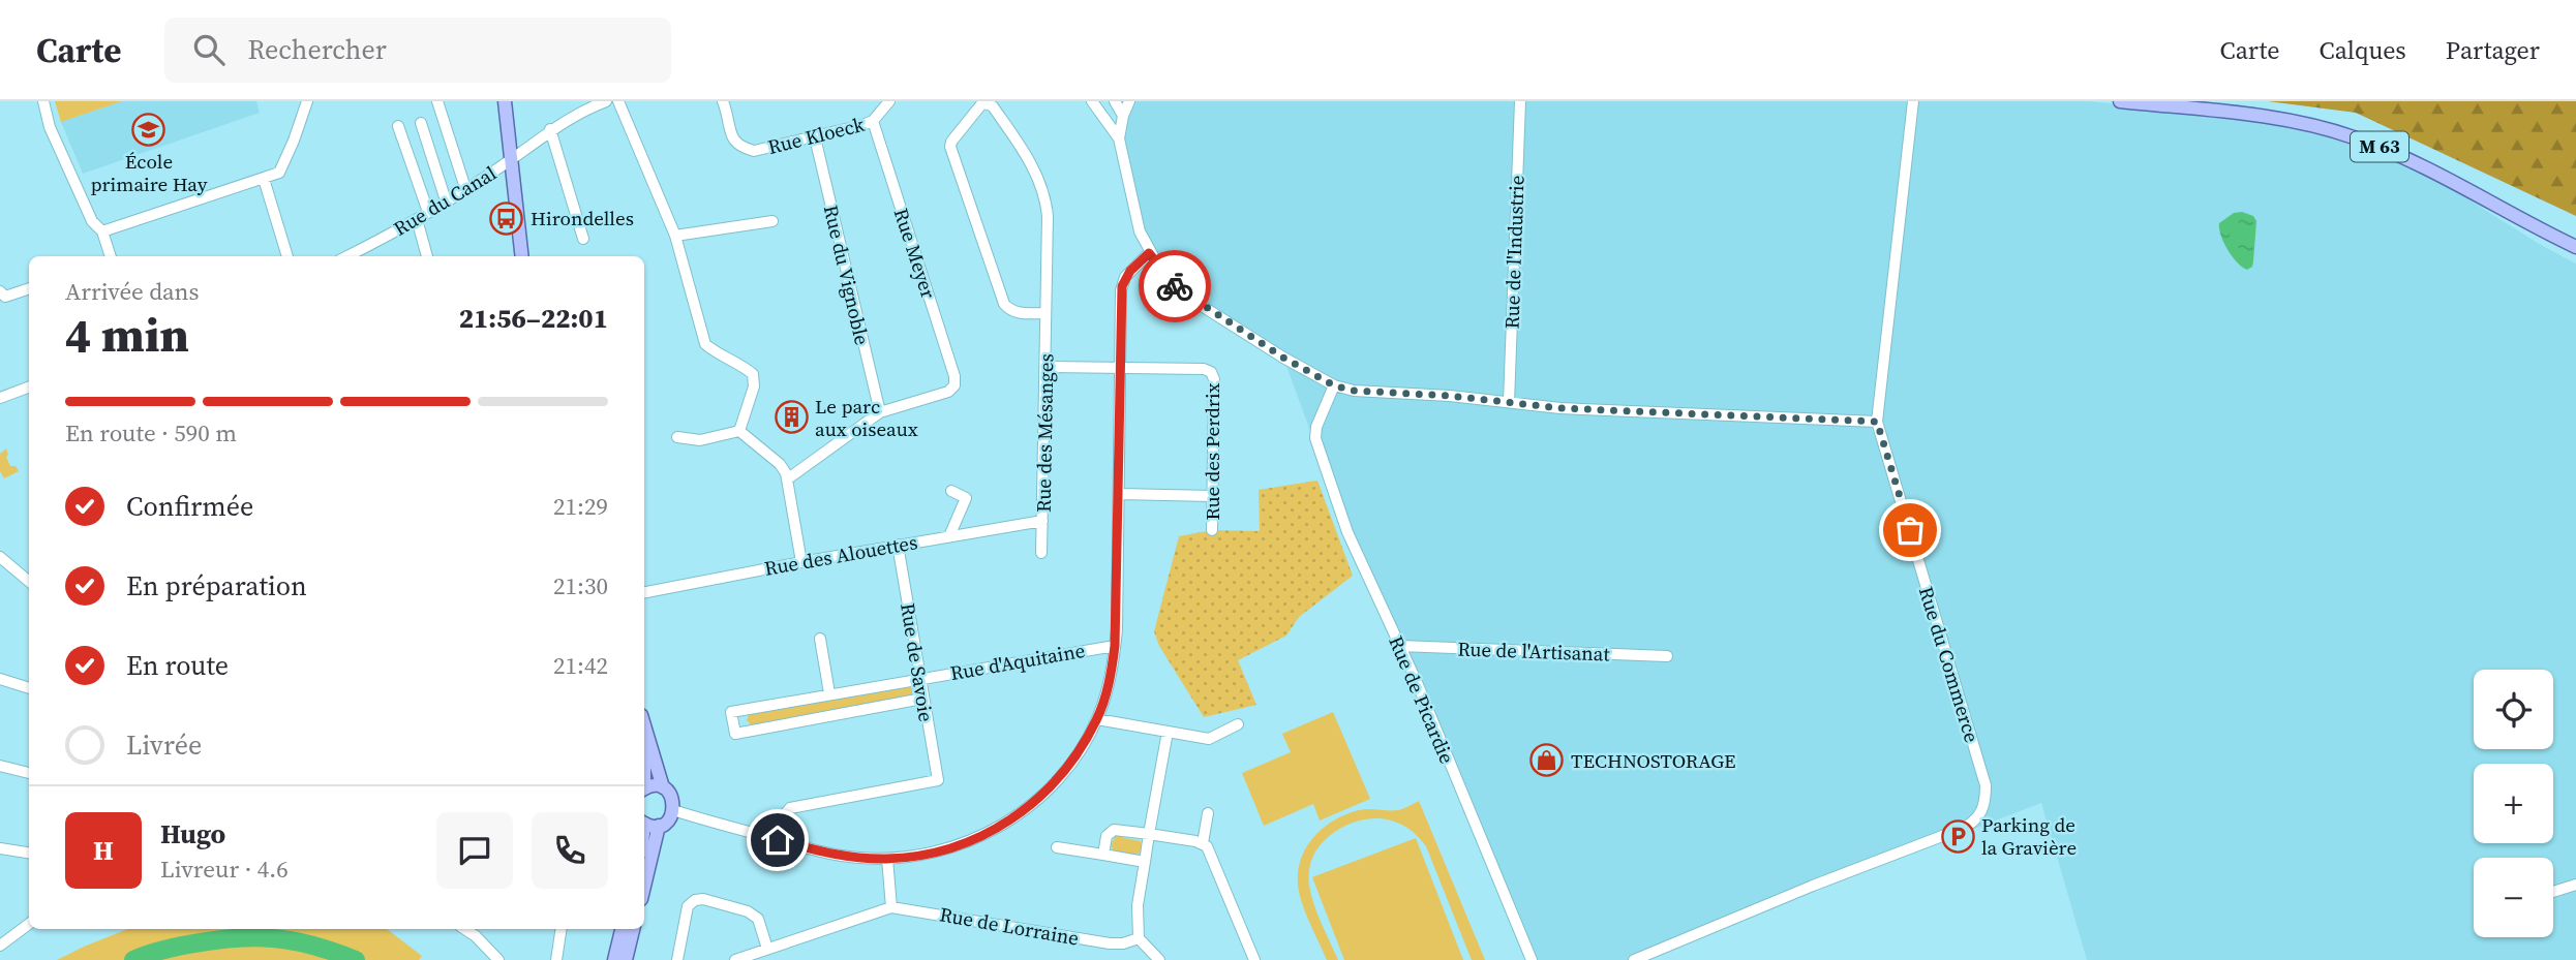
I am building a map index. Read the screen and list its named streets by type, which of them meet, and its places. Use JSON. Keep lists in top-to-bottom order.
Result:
{
  "streets": {
    "main road": ["M 63"],
    "street": [
      "Rue Kloeck",
      "Rue du Canal",
      "Rue de l'Industrie",
      "Rue Meyer",
      "Rue du Vignoble",
      "Rue des Mésanges",
      "Rue des Perdrix",
      "Rue des Alouettes",
      "Rue de l'Artisanat",
      "Rue d'Aquitaine",
      "Rue de Savoie",
      "Rue du Commerce",
      "Rue de Picardie",
      "Rue de Lorraine"
    ]
  },
  "crossings": [
    ["Rue Kloeck", "Rue Meyer"],
    ["Rue Kloeck", "Rue du Vignoble"],
    ["Rue Meyer", "Rue du Vignoble"],
    ["Rue des Mésanges", "Rue des Alouettes"],
    ["Rue des Alouettes", "Rue de Savoie"],
    ["Rue de l'Artisanat", "Rue de Picardie"],
    ["Rue d'Aquitaine", "Rue de Savoie"]
  ],
  "places": {
    "school or university": ["École primaire Hay"],
    "bus stop": ["Hirondelles"],
    "building": ["Le parc aux oiseaux"],
    "shop": ["TECHNOSTORAGE"],
    "parking": ["Parking de la Gravière"]
  },
  "page": {
    "header": "Carte",
    "search": "Rechercher",
    "nav": ["Carte", "Calques", "Partager"],
    "heading": ["4 min", "Arrivée dans", "21:56–22:01"],
    "panel": ["Hugo", "Livreur · 4.6"],
    "bar": "En route · 590 m",
    "list": [
      ["Confirmée", "21:29"],
      ["En préparation", "21:30"],
      ["En route", "21:42"],
      "Livrée"
    ],
    "map_buttons": ["+", "−"],
    "round": "H"
  }
}
